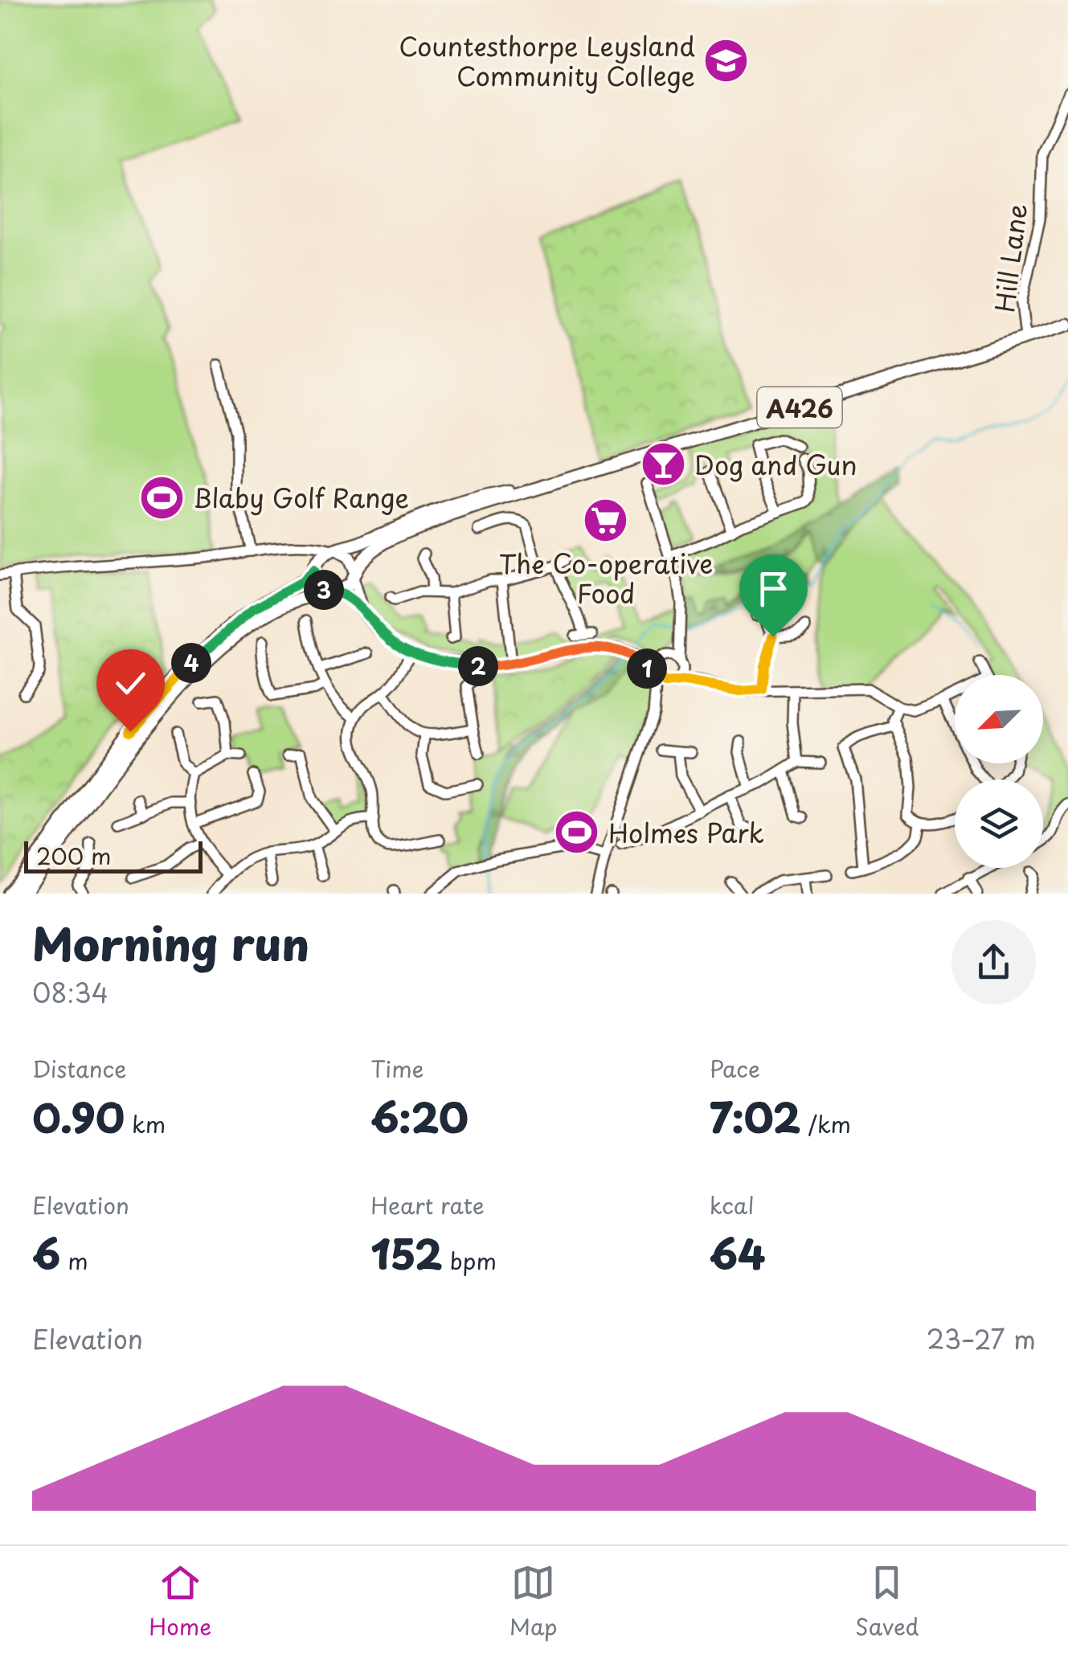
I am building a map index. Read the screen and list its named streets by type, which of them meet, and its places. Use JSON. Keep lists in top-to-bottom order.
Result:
{
  "streets": {
    "main road": ["A426"],
    "street": ["Hill Lane"]
  },
  "crossings": [
    ["Hill Lane", "A426"]
  ],
  "places": {
    "school or university": ["Countesthorpe Leysland Community College"],
    "bar": ["Dog and Gun"],
    "sports": ["Blaby Golf Range", "Holmes Park"],
    "supermarket": ["The Co-operative Food"]
  },
  "scale_bar": "200 m",
  "north": "bottom left",
  "page": {
    "pins": [
      "3",
      "4",
      "2",
      "1"
    ],
    "scale": "200 m",
    "heading": ["Morning run", "08:34"],
    "stats": [
      ["Distance", "0.90 km"],
      ["Time", "6:20"],
      ["Pace", "7:02 /km"],
      ["Elevation", "6 m"],
      ["Heart rate", "152 bpm"],
      ["kcal", "64"]
    ],
    "chart": ["Elevation", "23–27 m"],
    "tabs": ["Home", "Map", "Saved"]
  }
}
